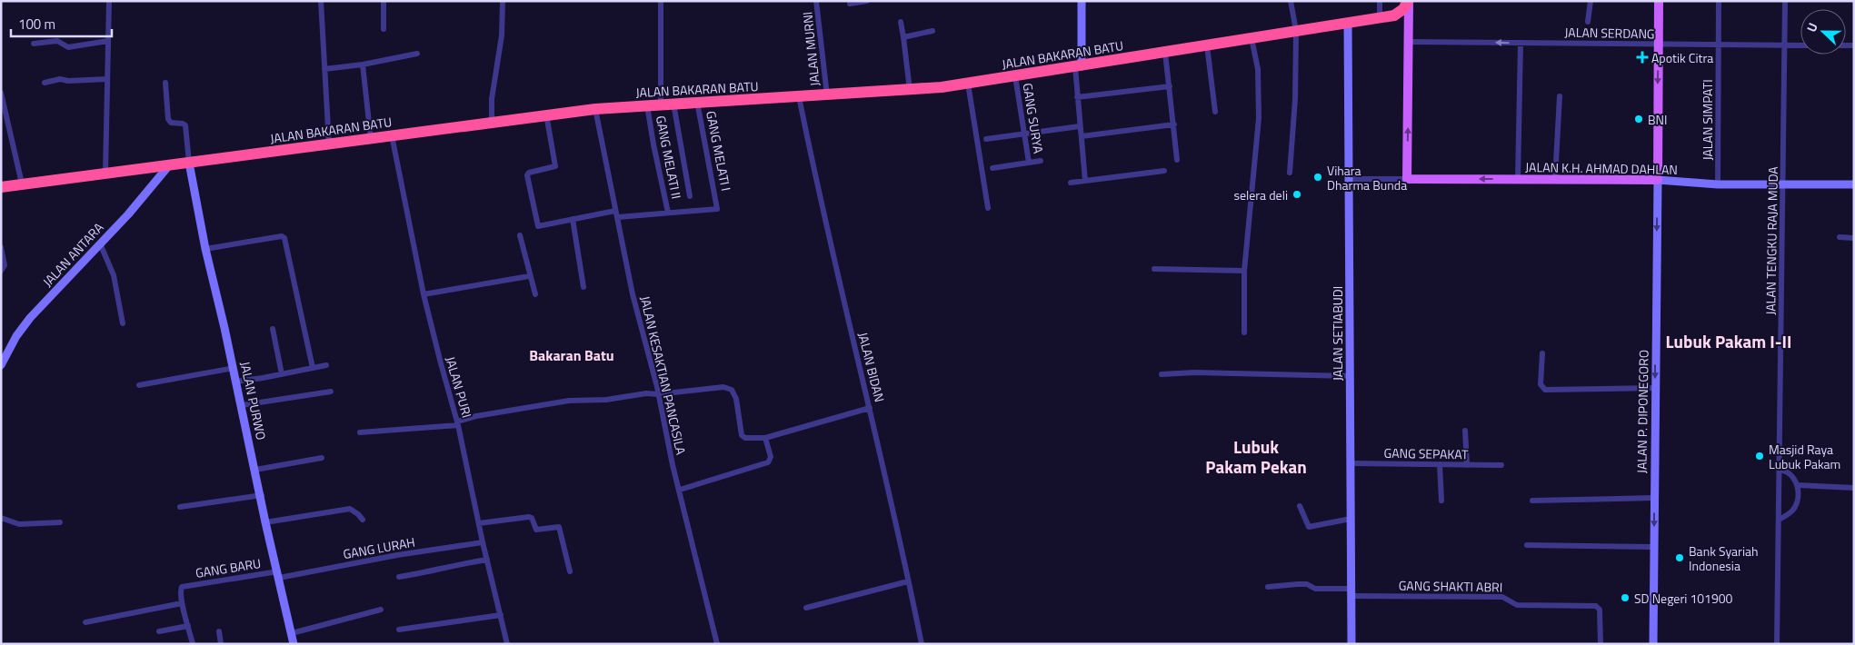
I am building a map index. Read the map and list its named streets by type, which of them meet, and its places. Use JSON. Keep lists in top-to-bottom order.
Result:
{
  "streets": {
    "highway": ["JALAN BAKARAN BATU"],
    "main road": ["JALAN K.H. AHMAD DAHLAN"],
    "street": [
      "JALAN SERDANG",
      "JALAN MURNI",
      "GANG SURYA",
      "JALAN SIMPATI",
      "GANG MELATI I",
      "GANG MELATI II",
      "JALAN TENGKU RAJA MUDA",
      "JALAN ANTARA",
      "JALAN SETIABUDI",
      "JALAN BIDAN",
      "JALAN KESAKTIAN PANCASILA",
      "JALAN PURI",
      "JALAN PURWO",
      "JALAN P. DIPONEGORO",
      "GANG SEPAKAT",
      "GANG LURAH",
      "GANG BARU",
      "GANG SHAKTI ABRI"
    ]
  },
  "crossings": [
    ["JALAN SERDANG", "JALAN SIMPATI"],
    ["JALAN SERDANG", "JALAN TENGKU RAJA MUDA"],
    ["JALAN MURNI", "JALAN BAKARAN BATU"],
    ["JALAN BAKARAN BATU", "GANG SURYA"],
    ["JALAN BAKARAN BATU", "GANG MELATI I"],
    ["JALAN BAKARAN BATU", "GANG MELATI II"],
    ["JALAN BAKARAN BATU", "JALAN ANTARA"],
    ["JALAN BAKARAN BATU", "JALAN SETIABUDI"],
    ["JALAN BAKARAN BATU", "JALAN BIDAN"],
    ["JALAN BAKARAN BATU", "JALAN KESAKTIAN PANCASILA"],
    ["JALAN BAKARAN BATU", "JALAN PURI"],
    ["JALAN BAKARAN BATU", "JALAN PURWO"],
    ["JALAN SIMPATI", "JALAN K.H. AHMAD DAHLAN"],
    ["GANG MELATI I", "GANG MELATI II"],
    ["JALAN K.H. AHMAD DAHLAN", "JALAN TENGKU RAJA MUDA"],
    ["JALAN K.H. AHMAD DAHLAN", "JALAN SETIABUDI"],
    ["JALAN K.H. AHMAD DAHLAN", "JALAN P. DIPONEGORO"],
    ["JALAN SETIABUDI", "GANG SEPAKAT"],
    ["JALAN SETIABUDI", "GANG SHAKTI ABRI"],
    ["JALAN PURI", "GANG LURAH"],
    ["JALAN PURWO", "GANG LURAH"],
    ["JALAN PURWO", "GANG BARU"],
    ["GANG LURAH", "GANG BARU"]
  ],
  "one_way": ["JALAN P. DIPONEGORO"],
  "districts": ["Lubuk Pakam I-II", "Bakaran Batu", "Lubuk Pakam Pekan"],
  "places": {
    "health": ["Apotik Citra"],
    "other": [
      "BNI",
      "Vihara Dharma Bunda",
      "selera deli",
      "Masjid Raya Lubuk Pakam",
      "Bank Syariah Indonesia",
      "SD Negeri 101900"
    ]
  },
  "scale_bar": "100 m",
  "north": "left"
}
